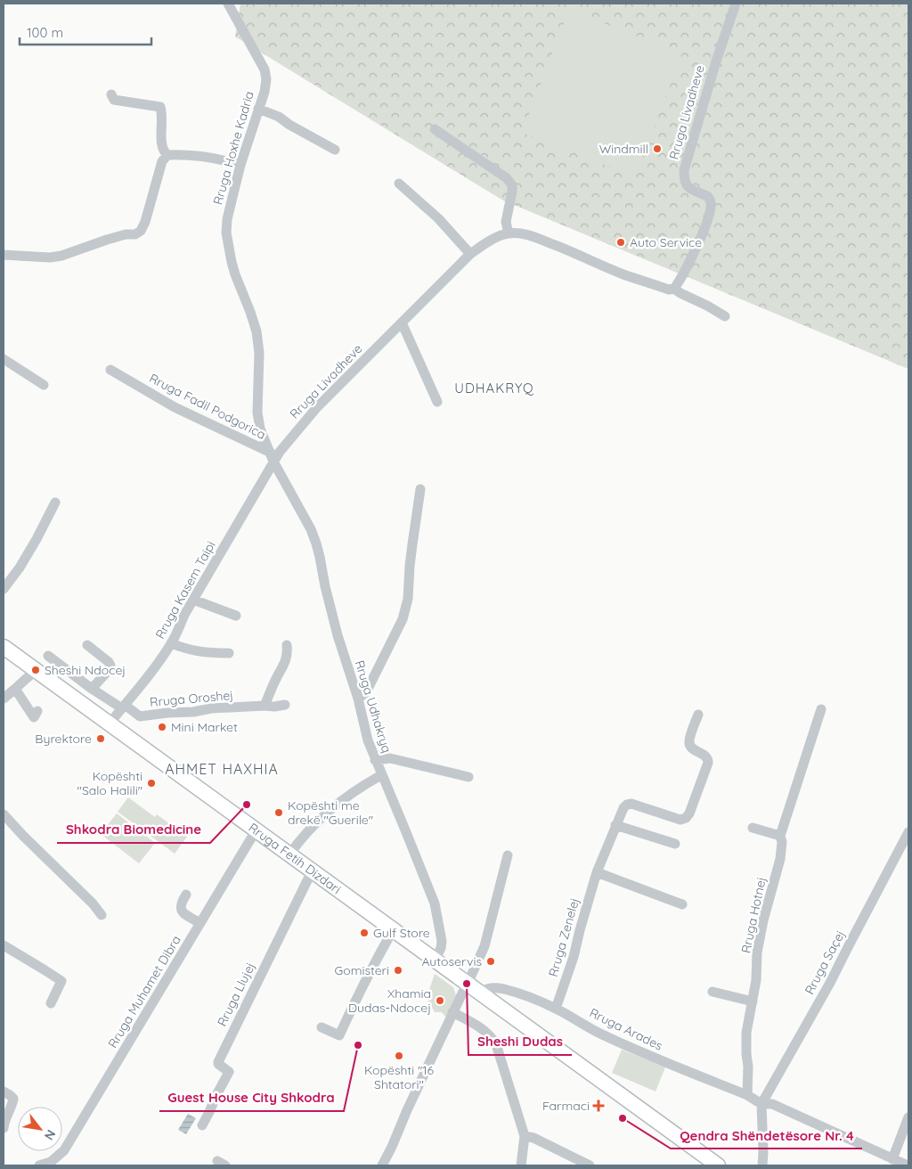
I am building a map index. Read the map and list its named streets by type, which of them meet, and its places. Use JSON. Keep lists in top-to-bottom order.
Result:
{
  "streets": {
    "main road": ["Rruga Fetih Dizdari"],
    "street": [
      "Rruga Livadheve",
      "Rruga Hoxhe Kadria",
      "Rruga Fadil Podgorica",
      "Rruga Kasem Taipi",
      "Rruga Oroshej",
      "Rruga Udhakryq",
      "Rruga Hotnej",
      "Rruga Zenelej",
      "Rruga Saçej",
      "Rruga Muhamet Dibra",
      "Rruga Llujej",
      "Rruga Arades"
    ]
  },
  "crossings": [
    ["Rruga Livadheve", "Rruga Hoxhe Kadria"],
    ["Rruga Livadheve", "Rruga Fadil Podgorica"],
    ["Rruga Livadheve", "Rruga Kasem Taipi"],
    ["Rruga Livadheve", "Rruga Udhakryq"],
    ["Rruga Hoxhe Kadria", "Rruga Fadil Podgorica"],
    ["Rruga Hoxhe Kadria", "Rruga Kasem Taipi"],
    ["Rruga Hoxhe Kadria", "Rruga Udhakryq"],
    ["Rruga Fadil Podgorica", "Rruga Kasem Taipi"],
    ["Rruga Fadil Podgorica", "Rruga Udhakryq"],
    ["Rruga Kasem Taipi", "Rruga Oroshej"],
    ["Rruga Kasem Taipi", "Rruga Udhakryq"],
    ["Rruga Kasem Taipi", "Rruga Fetih Dizdari"],
    ["Rruga Udhakryq", "Rruga Fetih Dizdari"],
    ["Rruga Fetih Dizdari", "Rruga Muhamet Dibra"],
    ["Rruga Fetih Dizdari", "Rruga Llujej"],
    ["Rruga Fetih Dizdari", "Rruga Arades"],
    ["Rruga Hotnej", "Rruga Arades"],
    ["Rruga Zenelej", "Rruga Arades"],
    ["Rruga Saçej", "Rruga Arades"]
  ],
  "districts": ["UDHAKRYQ", "AHMET HAXHIA"],
  "places": {
    "other": [
      "Windmill",
      "Auto Service",
      "Sheshi Ndocej",
      "Mini Market",
      "Byrektore",
      "Kopështi \"Salo Halili\"",
      "Shkodra Biomedicine",
      "Kopështi me drekë \"Guerile\"",
      "Gulf Store",
      "Autoservis",
      "Gomisteri",
      "Sheshi Dudas",
      "Xhamia Dudas-Ndocej",
      "Guest House City Shkodra",
      "Kopështi \"16 Shtatori\"",
      "Qendra Shëndetësore Nr. 4"
    ],
    "health": ["Farmaci"]
  },
  "scale_bar": "100 m",
  "north": "bottom right"
}
